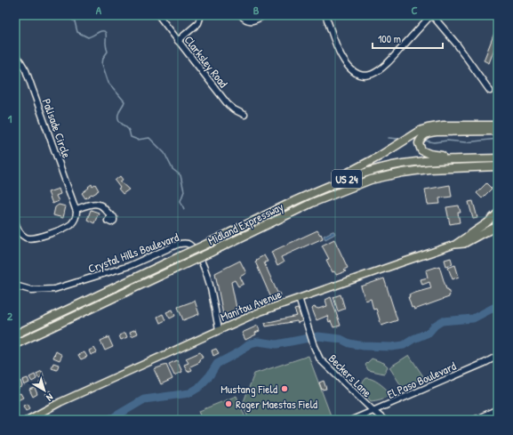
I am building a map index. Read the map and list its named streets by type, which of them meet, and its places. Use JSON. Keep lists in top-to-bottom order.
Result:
{
  "streets": {
    "highway": ["US 24", "Midland Expressway"],
    "main road": ["Manitou Avenue"],
    "street": [
      "Clarksley Road",
      "Palisade Circle",
      "Crystal Hills Boulevard",
      "Beckers Lane",
      "El Paso Boulevard"
    ]
  },
  "crossings": [
    ["Crystal Hills Boulevard", "Manitou Avenue"],
    ["Manitou Avenue", "Beckers Lane"],
    ["Beckers Lane", "El Paso Boulevard"]
  ],
  "places": ["Mustang Field", "Roger Maestas Field"],
  "scale_bar": "100 m",
  "north": "bottom right",
  "grid": {
    "columns": ["A", "B", "C"],
    "rows": ["1", "2"]
  }
}
